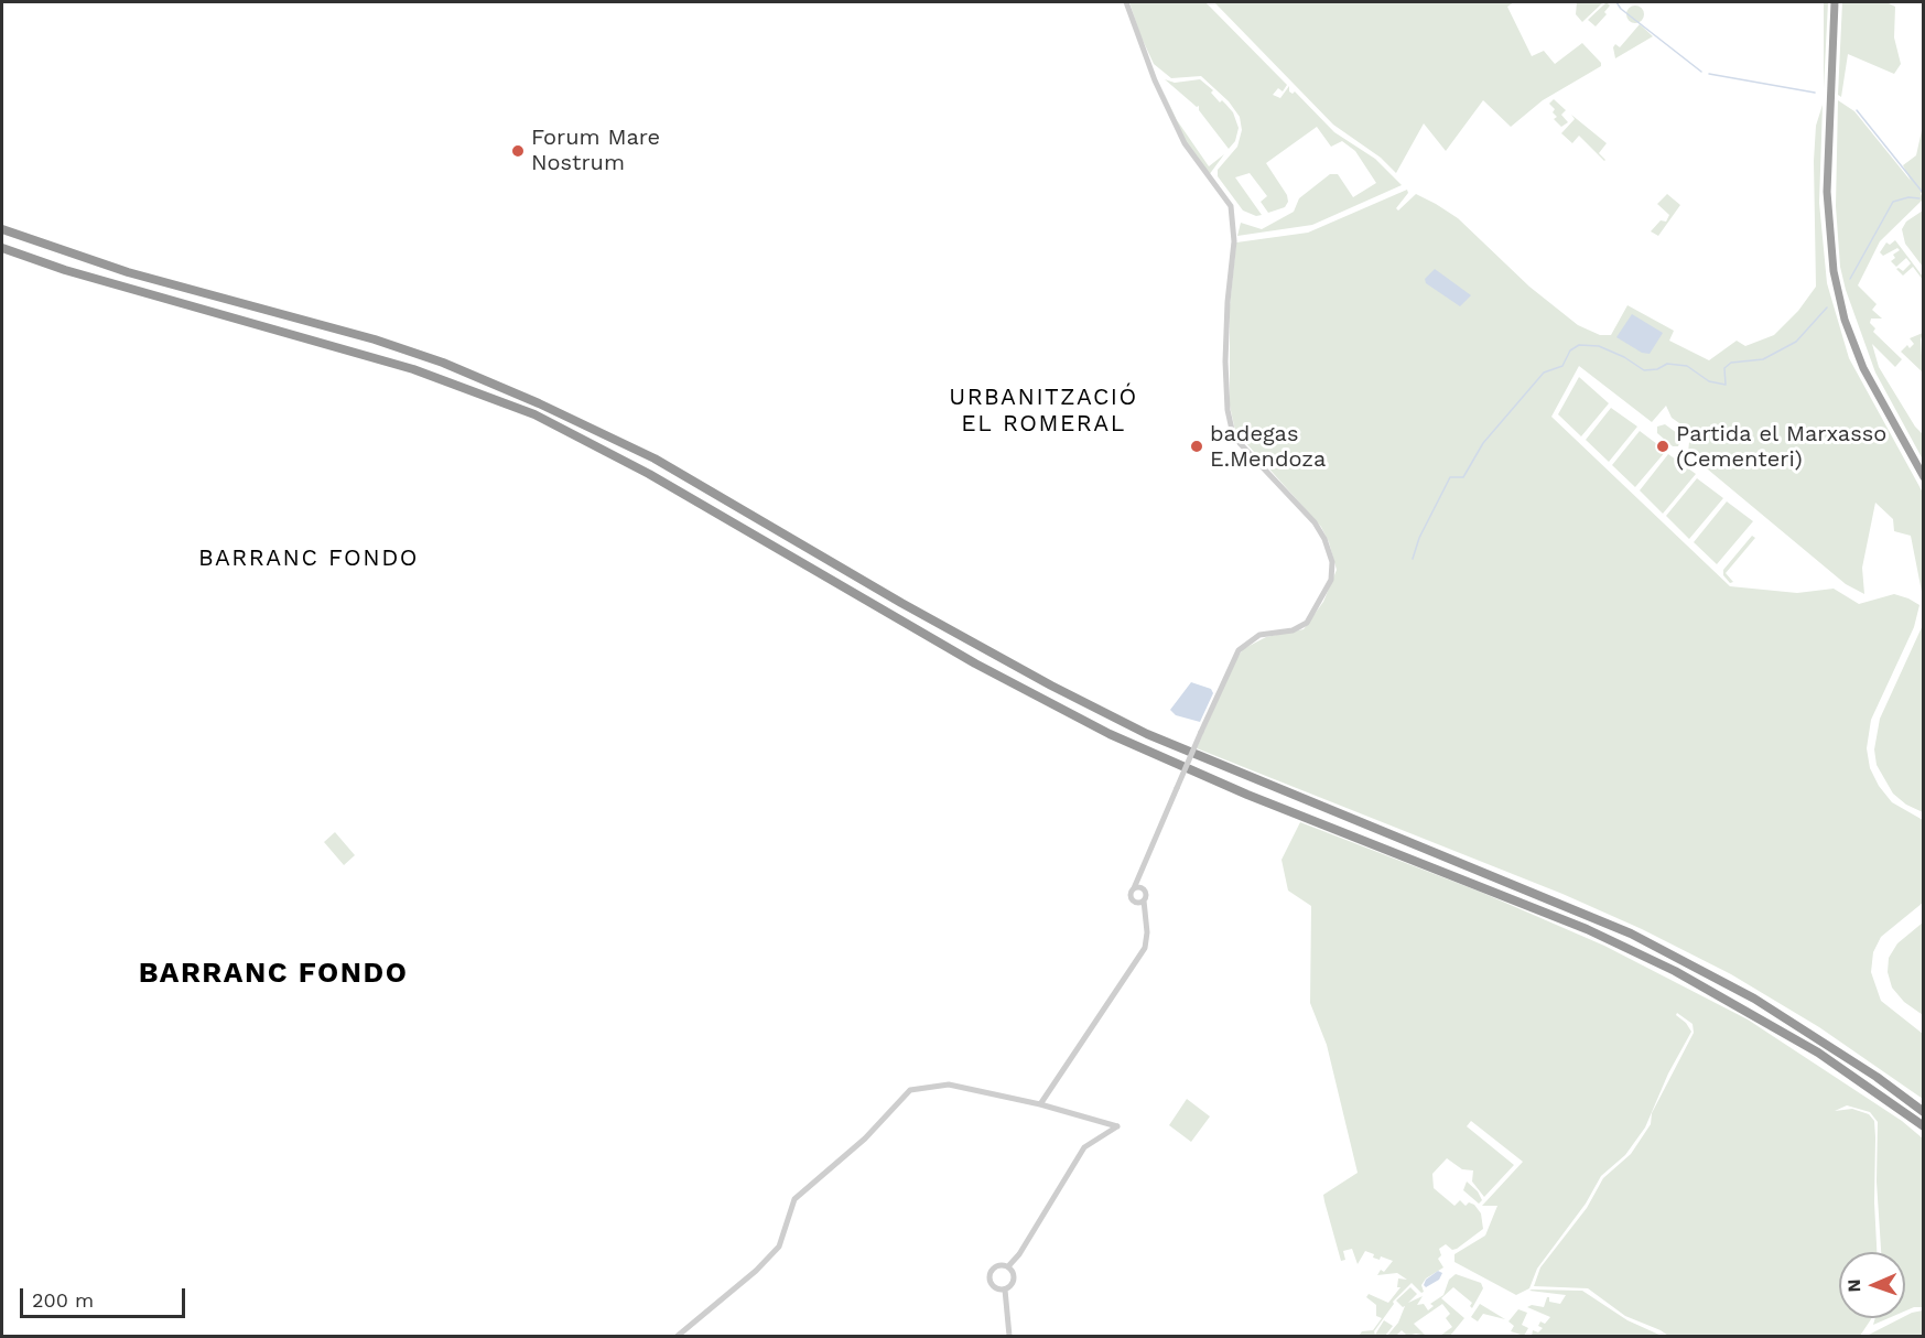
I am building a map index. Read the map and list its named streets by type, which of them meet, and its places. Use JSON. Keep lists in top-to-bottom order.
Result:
{
  "districts": ["URBANITZACIÓ EL ROMERAL", "BARRANC FONDO", "BARRANC FONDO"],
  "places": ["Forum Mare Nostrum", "badegas E.Mendoza", "Partida el Marxasso (Cementeri)"],
  "scale_bar": "200 m",
  "north": "left"
}
